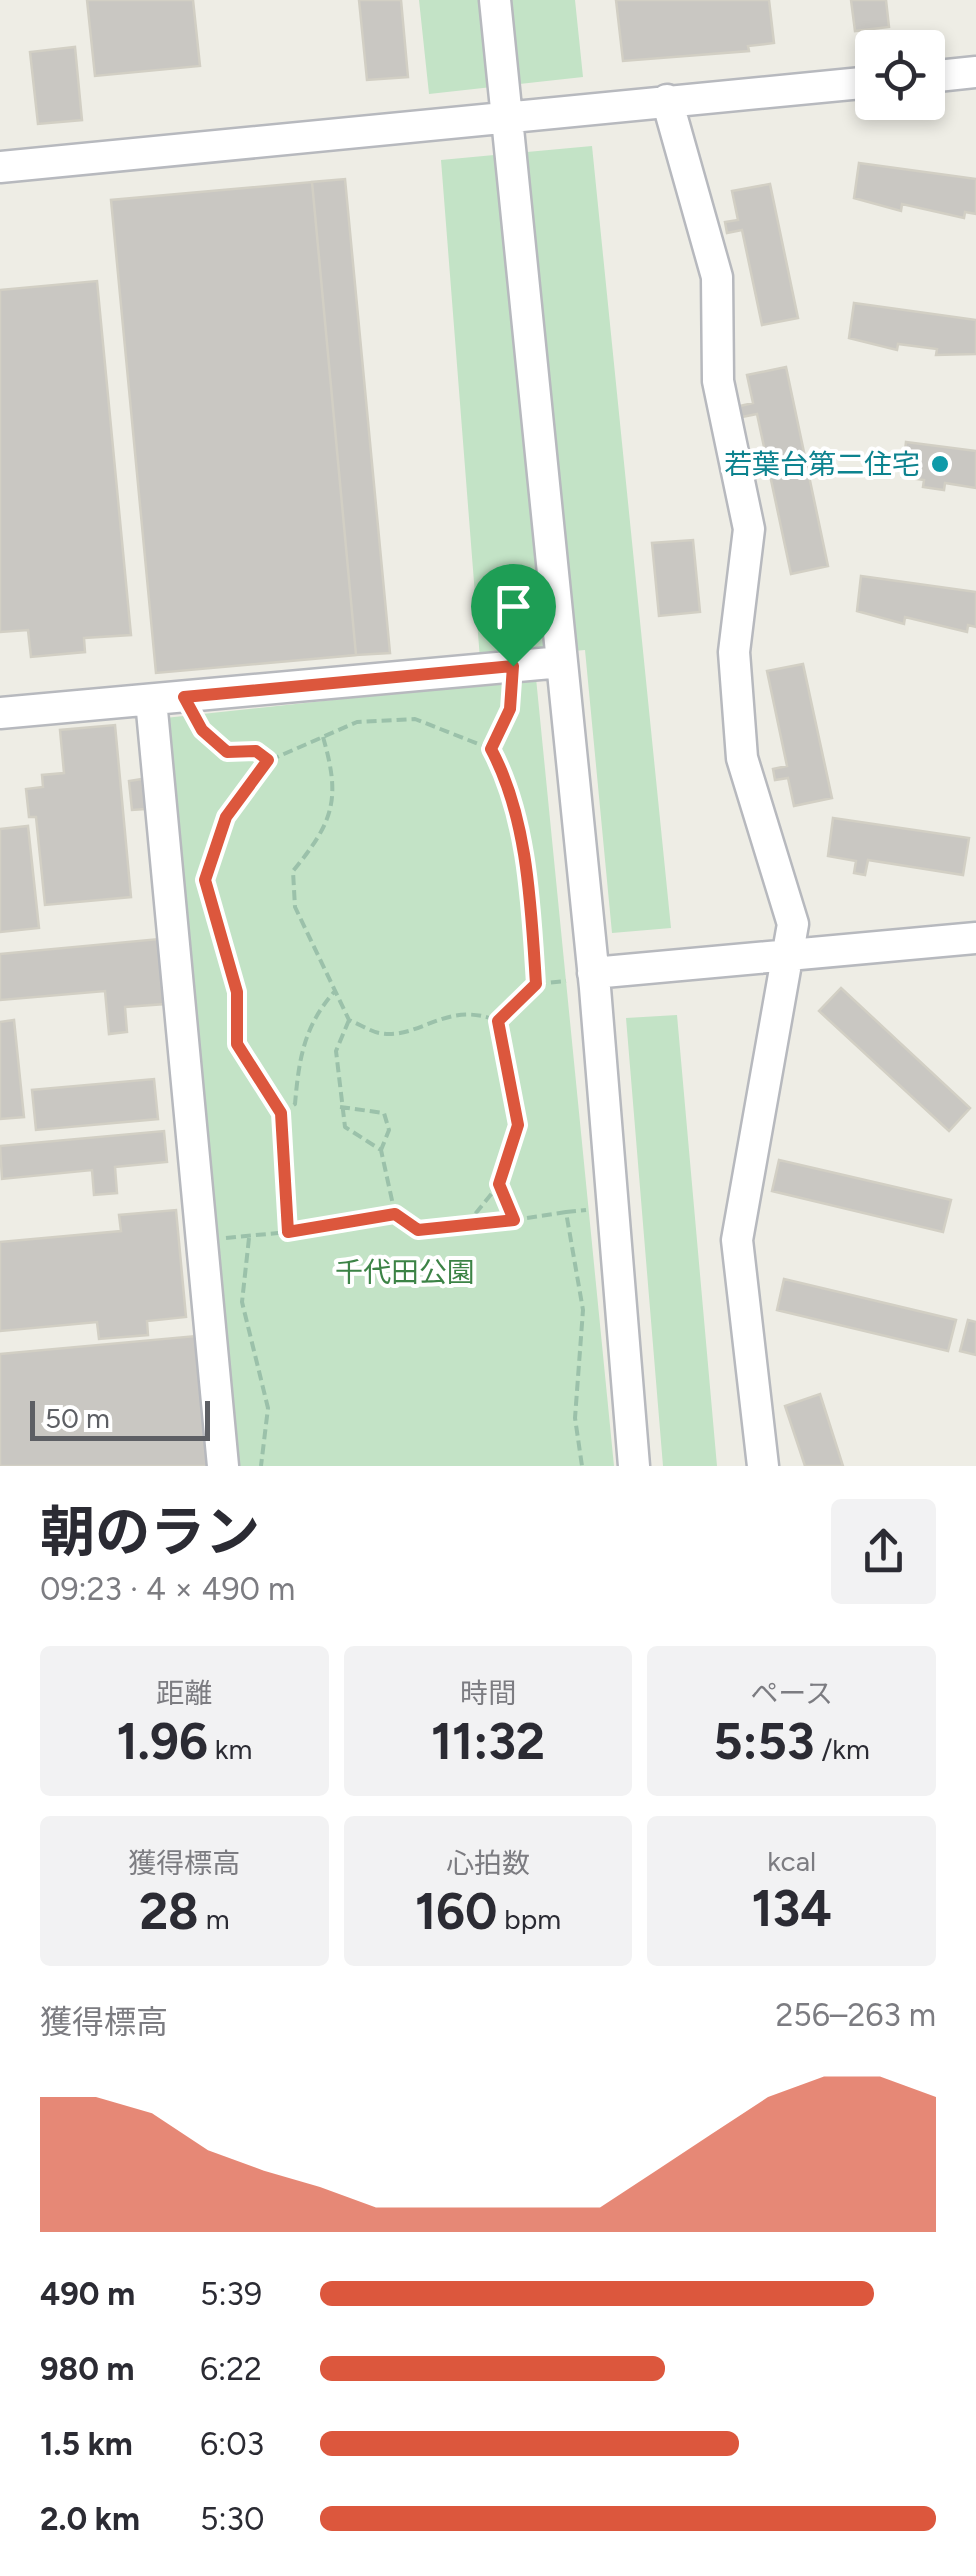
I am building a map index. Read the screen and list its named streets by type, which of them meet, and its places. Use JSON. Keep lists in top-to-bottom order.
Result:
{
  "parks": ["千代田公園"],
  "places": ["若葉台第二住宅"],
  "scale_bar": "50 m",
  "page": {
    "scale": "50 m",
    "heading": ["朝のラン", "09:23 · 4 × 490 m"],
    "stats": [
      ["距離", "1.96 km"],
      ["時間", "11:32"],
      ["ペース", "5:53 /km"],
      ["獲得標高", "28 m"],
      ["心拍数", "160 bpm"],
      ["kcal", "134"]
    ],
    "chart": ["獲得標高", "256–263 m"],
    "list": [
      {
        "name": "490 m",
        "note": "5:39"
      },
      {
        "name": "980 m",
        "note": "6:22"
      },
      {
        "name": "1.5 km",
        "note": "6:03"
      },
      {
        "name": "2.0 km",
        "note": "5:30"
      }
    ]
  }
}
